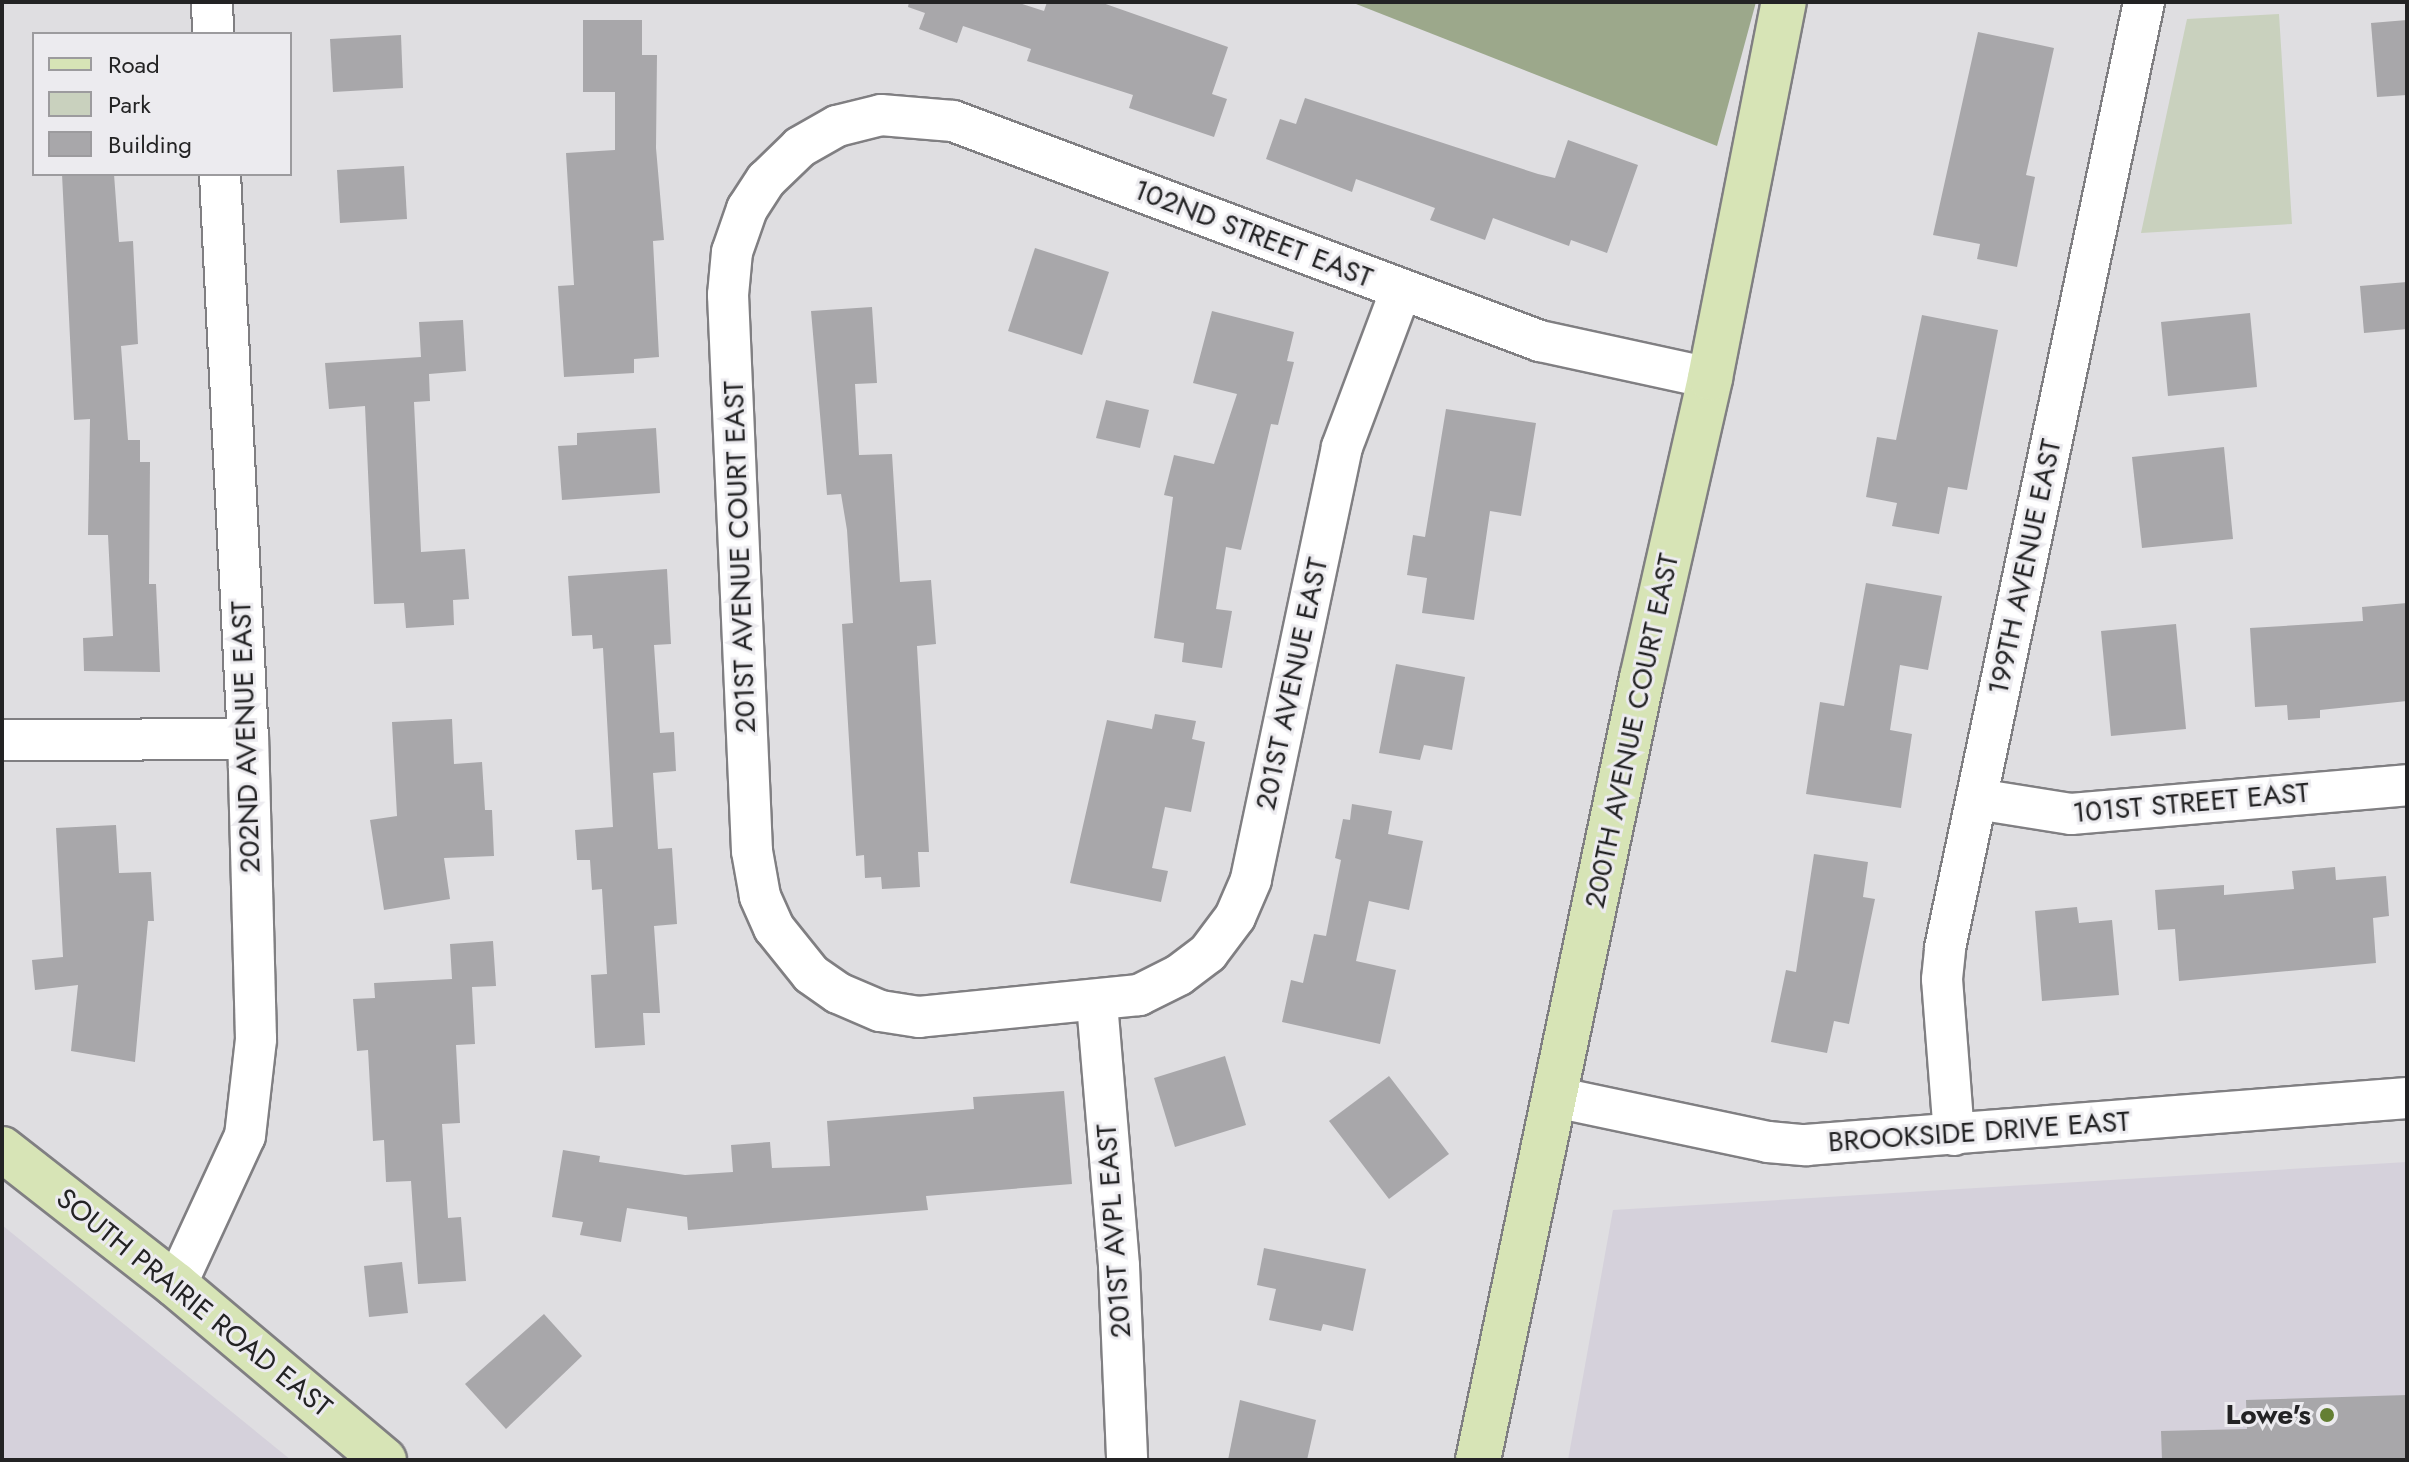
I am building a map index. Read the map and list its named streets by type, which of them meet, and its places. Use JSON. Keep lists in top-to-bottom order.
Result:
{
  "streets": {
    "main road": ["200TH AVENUE COURT EAST", "SOUTH PRAIRIE ROAD EAST"],
    "street": [
      "102ND STREET EAST",
      "201ST AVENUE COURT EAST",
      "199TH AVENUE EAST",
      "201ST AVENUE EAST",
      "202ND AVENUE EAST",
      "101ST STREET EAST",
      "BROOKSIDE DRIVE EAST",
      "201ST AVPL EAST"
    ]
  },
  "crossings": [
    ["102ND STREET EAST", "201ST AVENUE COURT EAST"],
    ["102ND STREET EAST", "201ST AVENUE EAST"],
    ["102ND STREET EAST", "200TH AVENUE COURT EAST"],
    ["201ST AVENUE COURT EAST", "201ST AVENUE EAST"],
    ["201ST AVENUE COURT EAST", "201ST AVPL EAST"],
    ["199TH AVENUE EAST", "101ST STREET EAST"],
    ["199TH AVENUE EAST", "BROOKSIDE DRIVE EAST"],
    ["201ST AVENUE EAST", "201ST AVPL EAST"],
    ["200TH AVENUE COURT EAST", "BROOKSIDE DRIVE EAST"],
    ["202ND AVENUE EAST", "SOUTH PRAIRIE ROAD EAST"]
  ],
  "places": ["Lowe's"],
  "legend": ["Road", "Park", "Building"]
}
